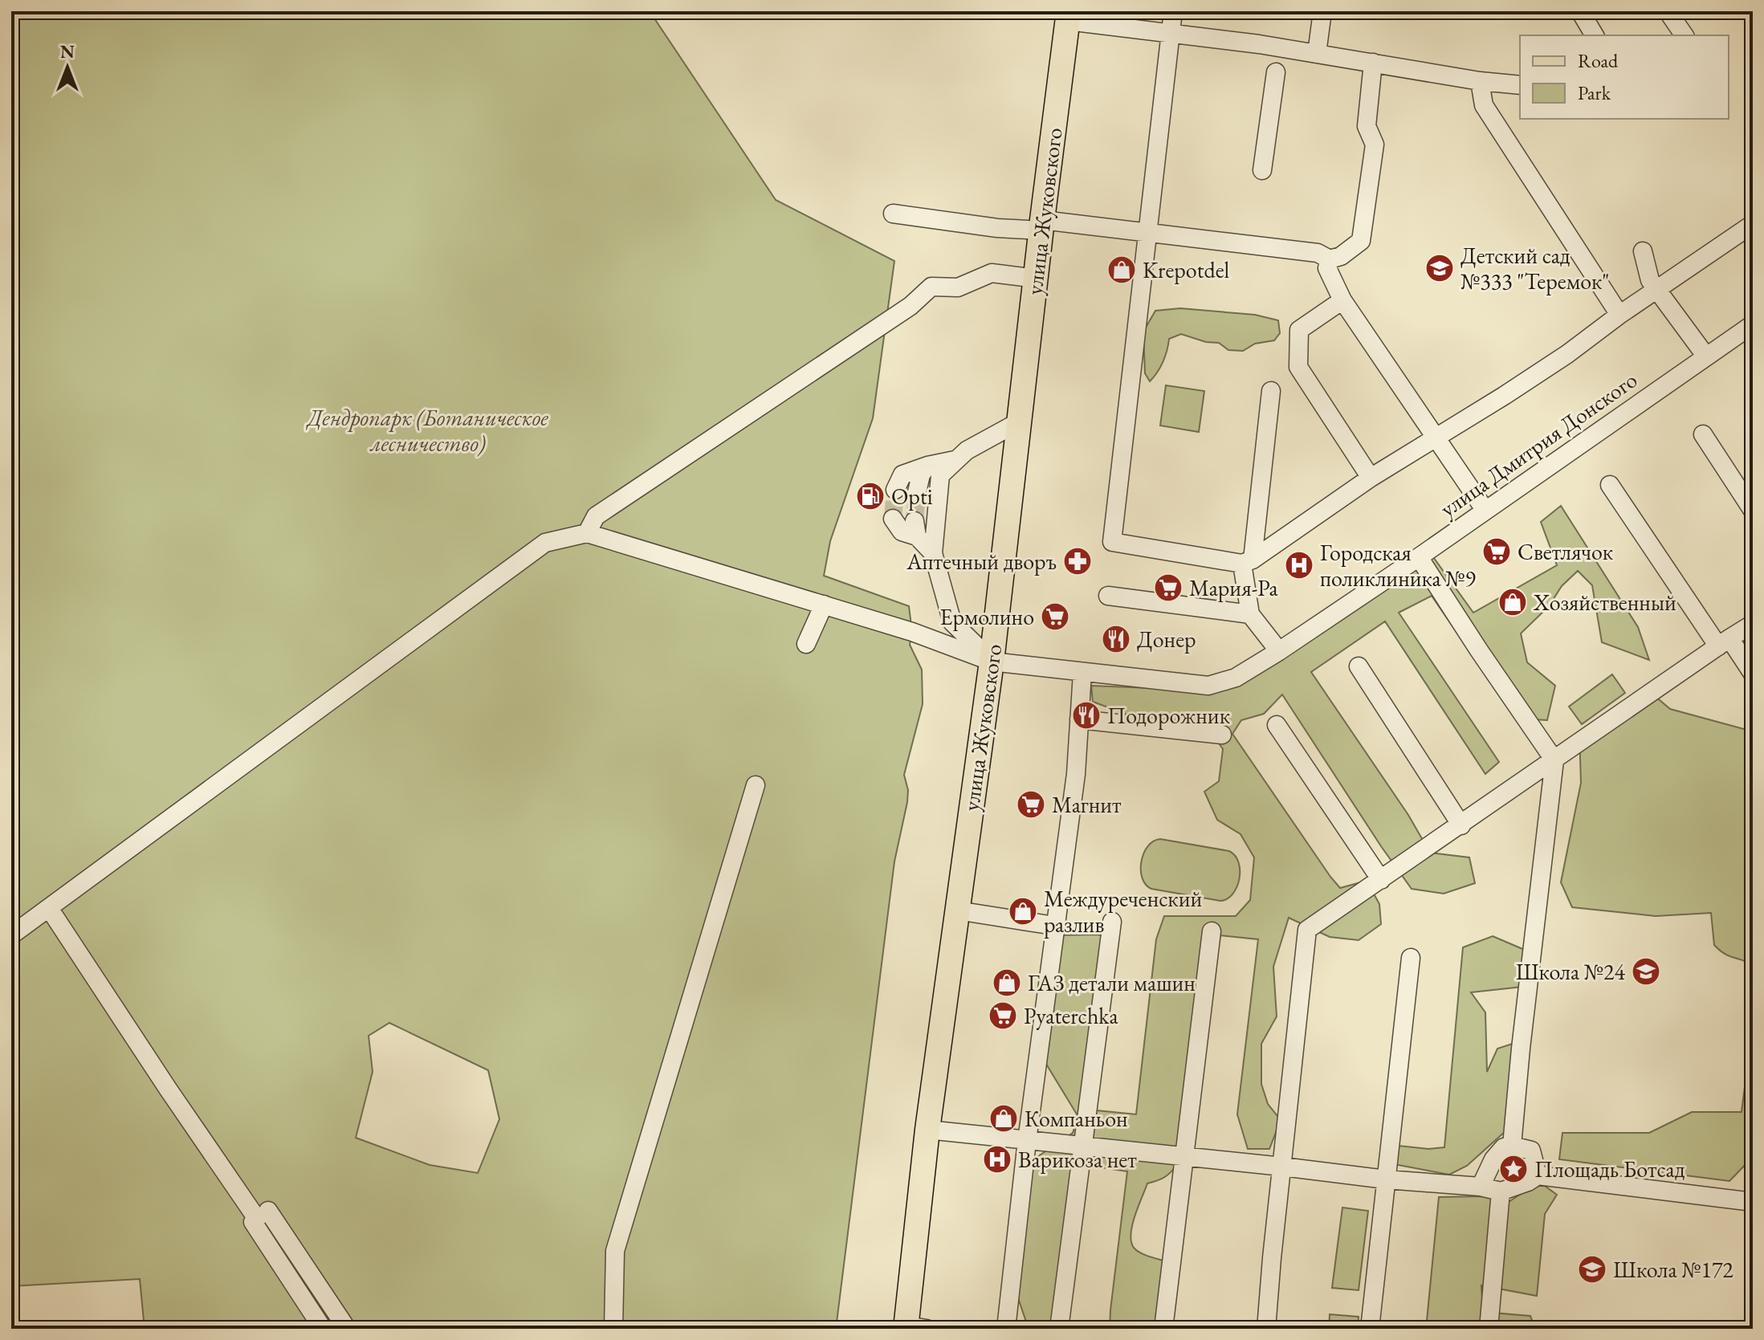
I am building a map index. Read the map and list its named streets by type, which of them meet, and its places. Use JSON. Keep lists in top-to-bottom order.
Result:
{
  "streets": {
    "main road": ["улица Жуковского"],
    "street": ["улица Дмитрия Донского"]
  },
  "crossings": [
    ["улица Жуковского", "улица Дмитрия Донского"]
  ],
  "parks": ["Дендропарк (Ботаническое лесничество)"],
  "places": {
    "school or university": ["Детский сад №333 \"Теремок\"", "Школа №24", "Школа №172"],
    "shop": [
      "Krepotdel",
      "Хозяйственный",
      "Междуреченский разлив",
      "ГАЗ детали машин",
      "Компаньон"
    ],
    "fuel station": ["Opti"],
    "supermarket": [
      "Светлячок",
      "Мария-Ра",
      "Ермолино",
      "Магнит",
      "Pyaterchka"
    ],
    "pharmacy": ["Аптечный дворъ"],
    "hospital": ["Городская поликлиника №9", "Варикоза нет"],
    "restaurant": ["Донер", "Подорожник"],
    "place": ["Площадь Ботсад"]
  },
  "legend": ["Road", "Park"],
  "north": "top"
}
